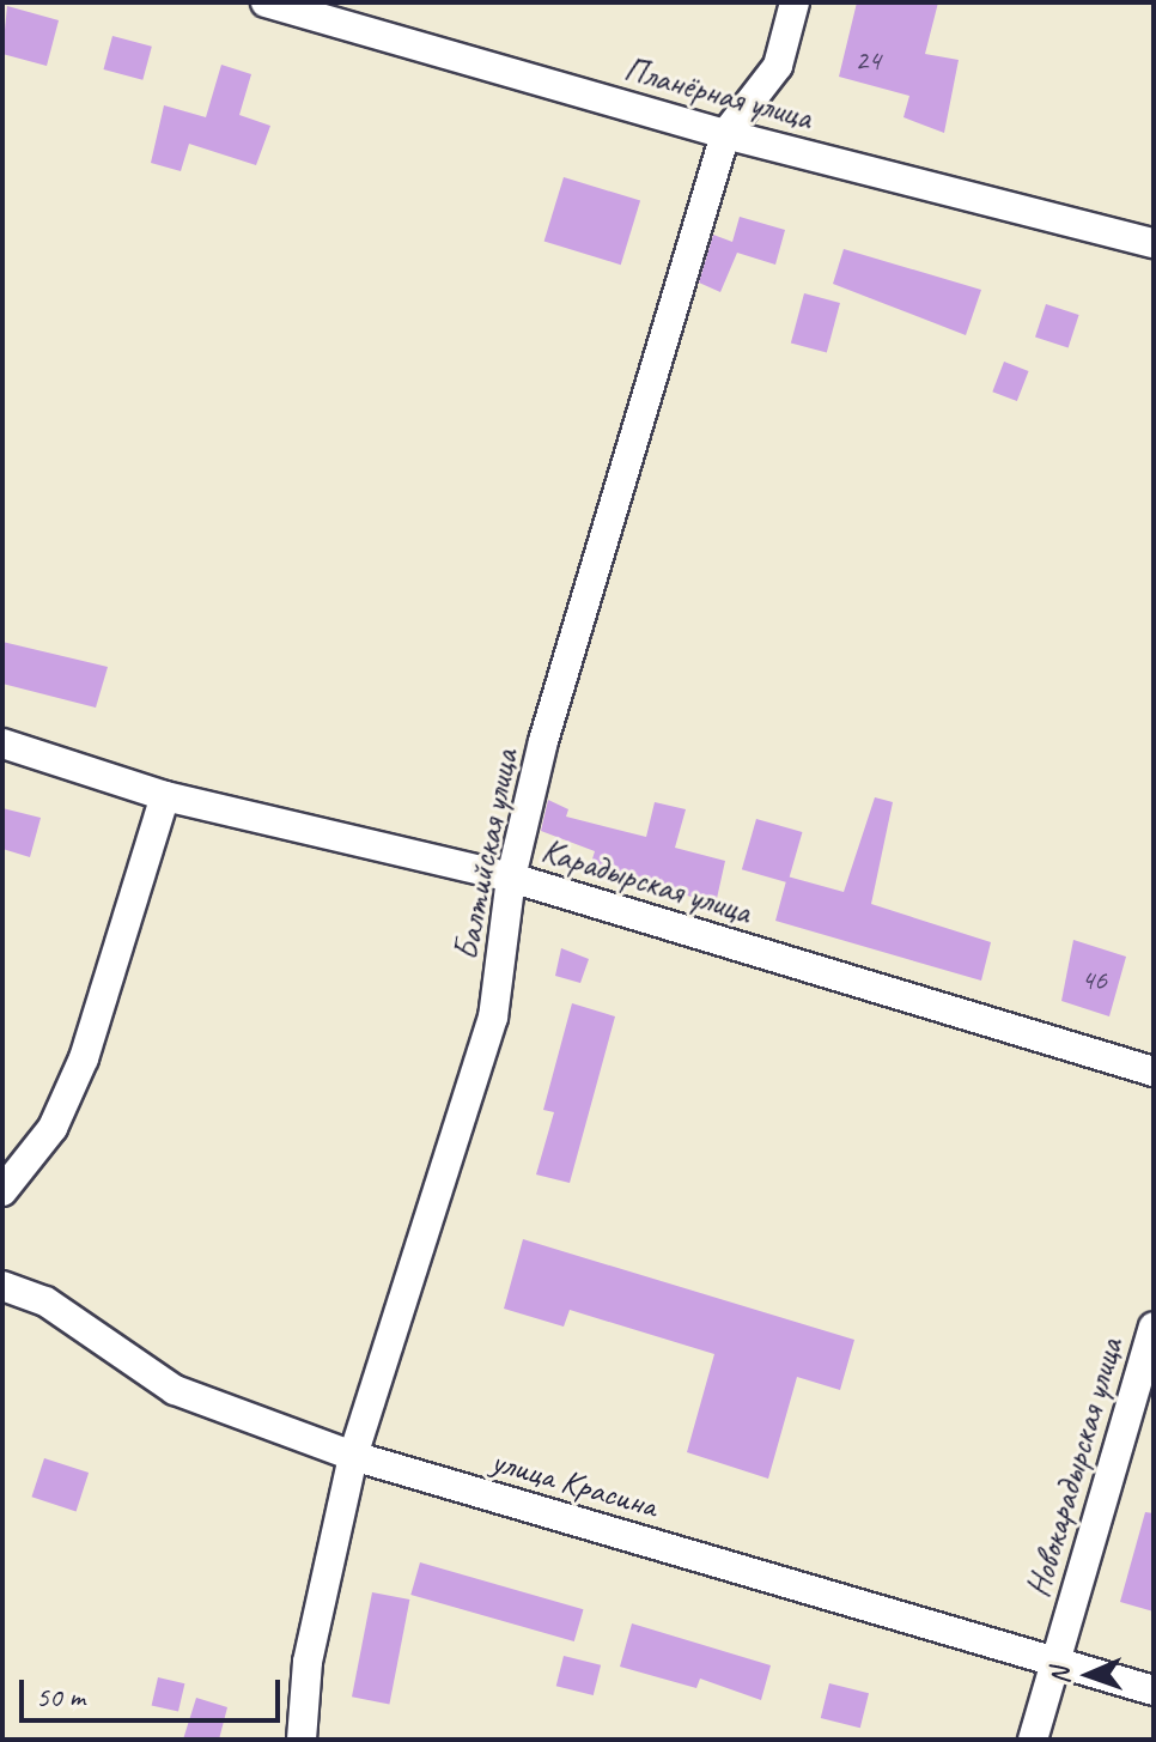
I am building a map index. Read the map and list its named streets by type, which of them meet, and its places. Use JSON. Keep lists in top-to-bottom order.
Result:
{
  "streets": {
    "street": [
      "Планёрная улица",
      "Балтийская улица",
      "Карадырская улица",
      "Новокарадырская улица",
      "улица Красина"
    ]
  },
  "crossings": [
    ["Планёрная улица", "Балтийская улица"],
    ["Балтийская улица", "Карадырская улица"],
    ["Балтийская улица", "улица Красина"],
    ["Новокарадырская улица", "улица Красина"]
  ],
  "house_numbers": ["24", "46"],
  "scale_bar": "50 m",
  "north": "left"
}
